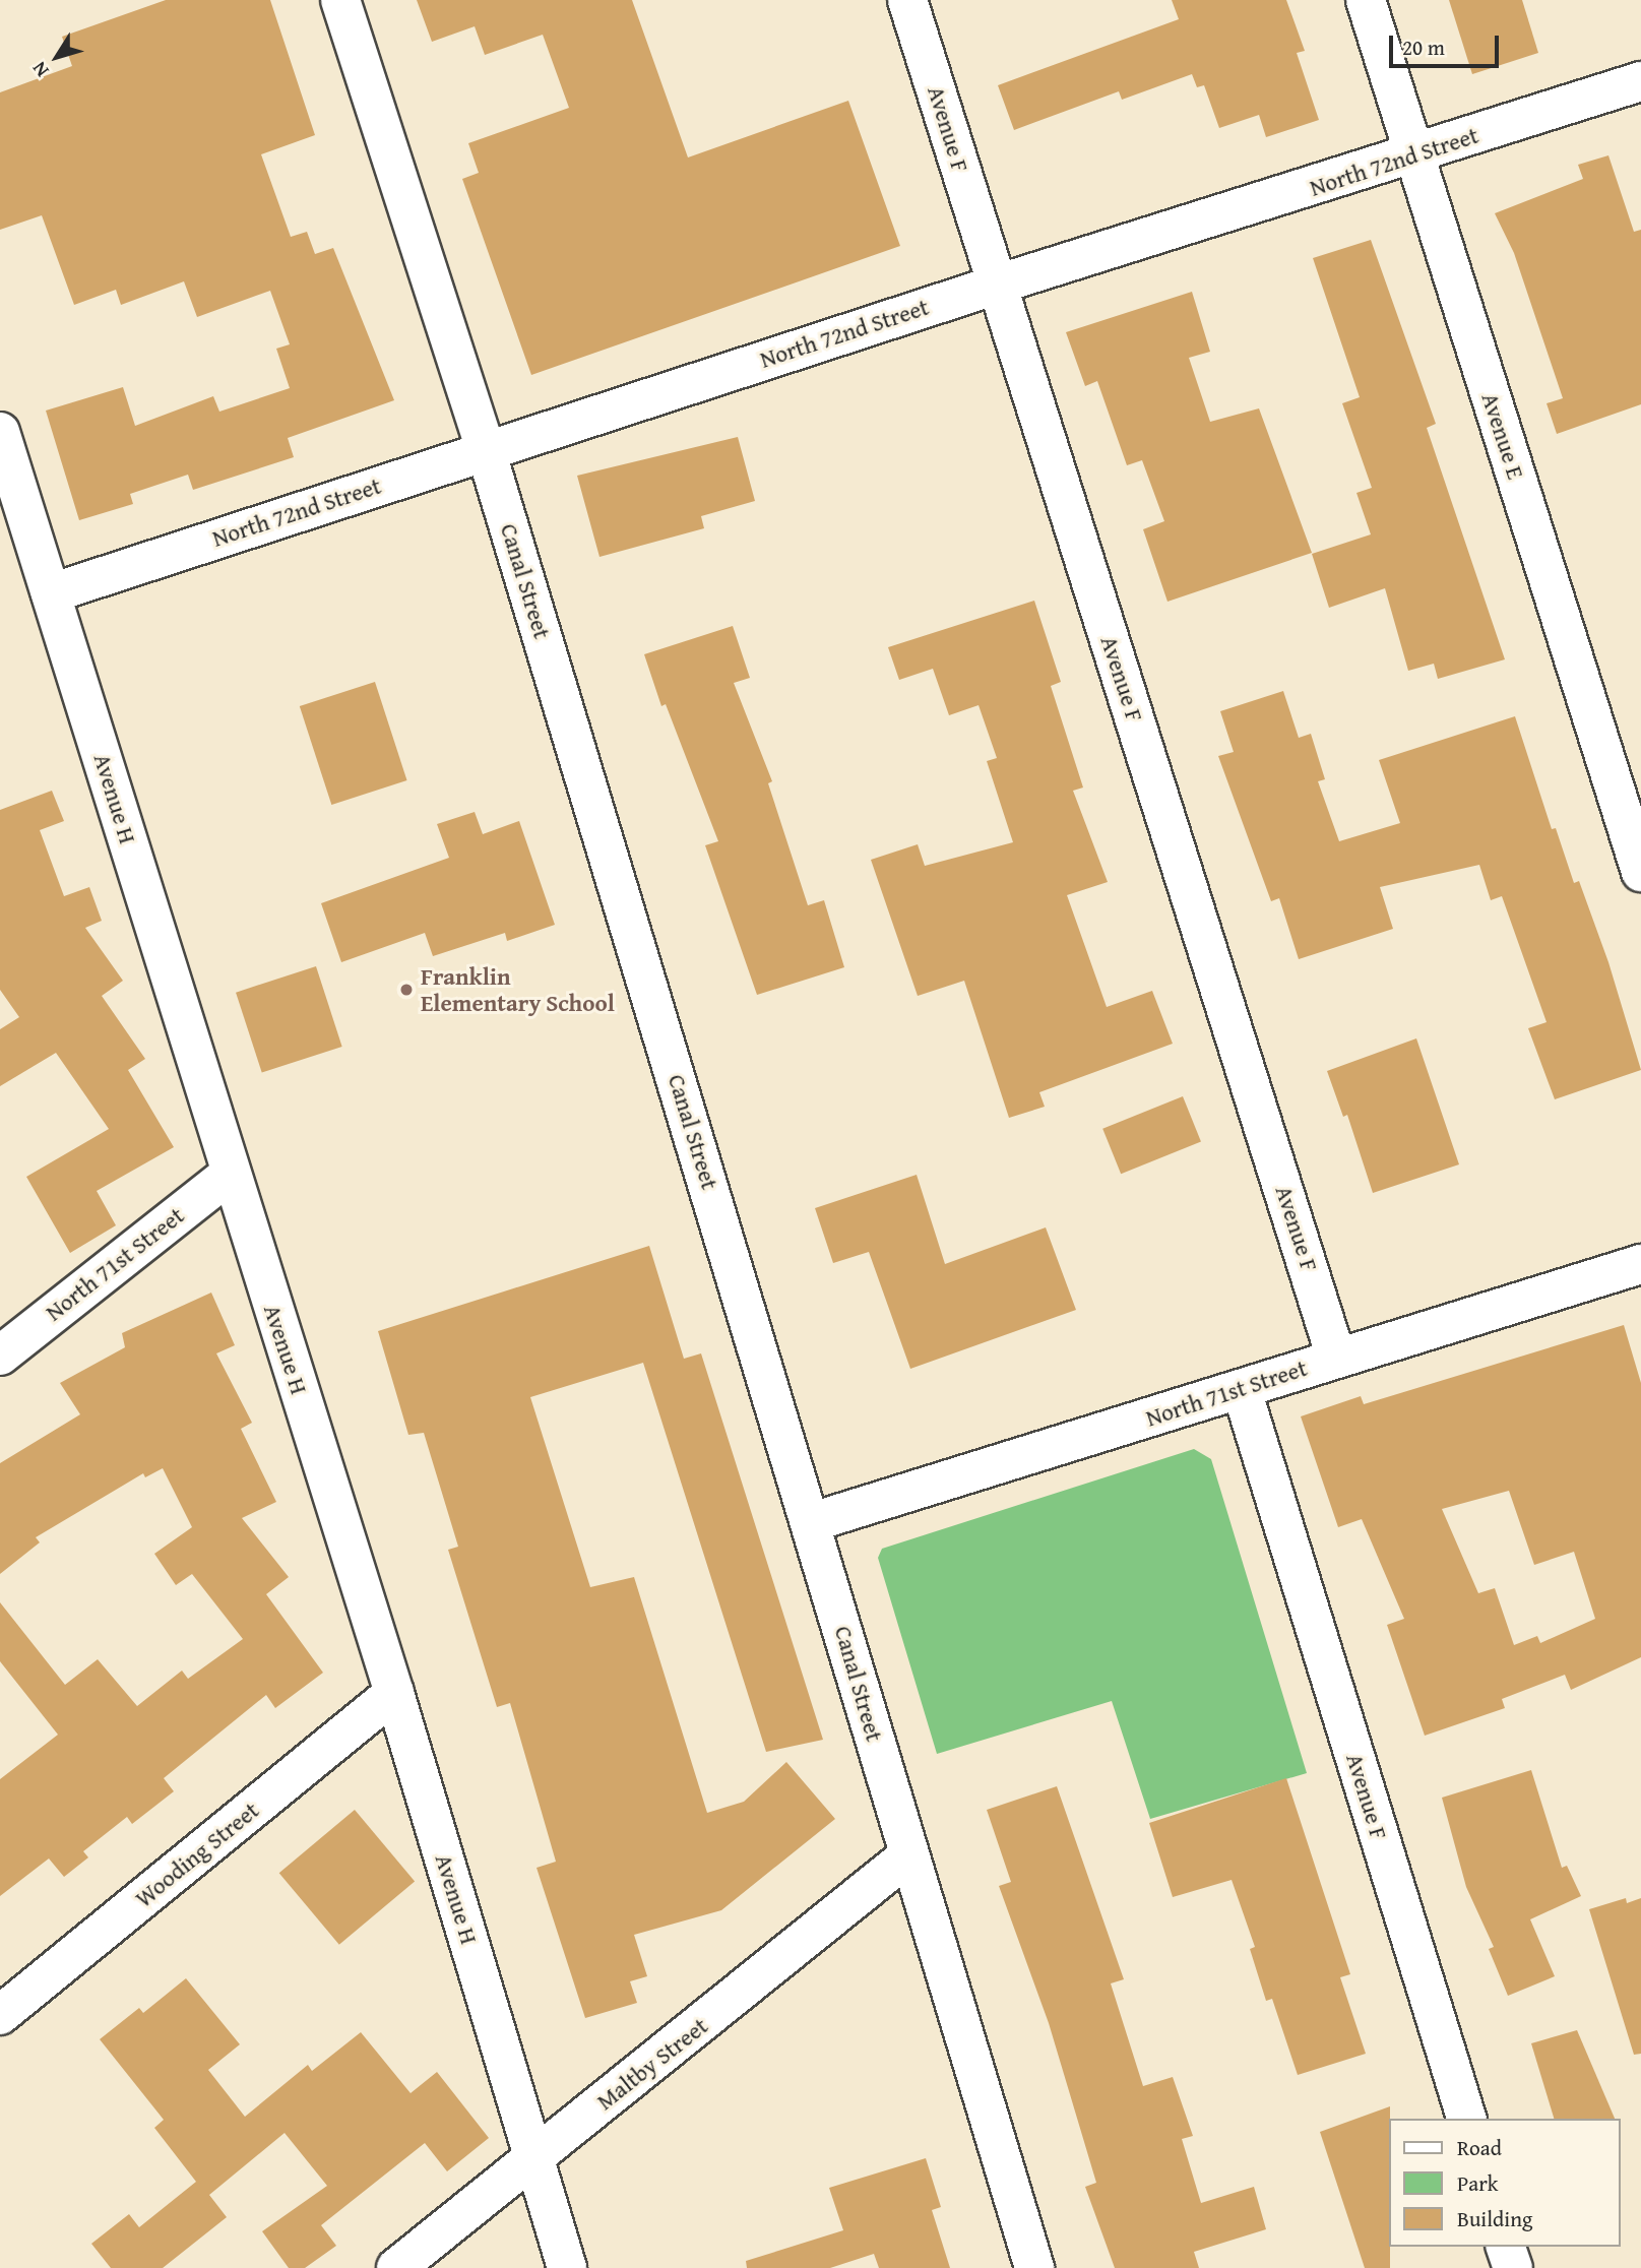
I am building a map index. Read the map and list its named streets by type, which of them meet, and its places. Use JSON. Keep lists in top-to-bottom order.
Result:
{
  "streets": {
    "street": [
      "Avenue F",
      "North 72nd Street",
      "Avenue E",
      "Canal Street",
      "Avenue H",
      "North 71st Street",
      "Wooding Street",
      "Maltby Street"
    ]
  },
  "crossings": [
    ["Avenue F", "North 72nd Street"],
    ["Avenue F", "North 71st Street"],
    ["North 72nd Street", "Avenue E"],
    ["North 72nd Street", "Canal Street"],
    ["North 72nd Street", "Avenue H"],
    ["Canal Street", "North 71st Street"],
    ["Canal Street", "Maltby Street"],
    ["Avenue H", "North 71st Street"],
    ["Avenue H", "Wooding Street"],
    ["Avenue H", "Maltby Street"]
  ],
  "places": ["Franklin Elementary School"],
  "legend": ["Road", "Park", "Building"],
  "scale_bar": "20 m",
  "north": "bottom left"
}
